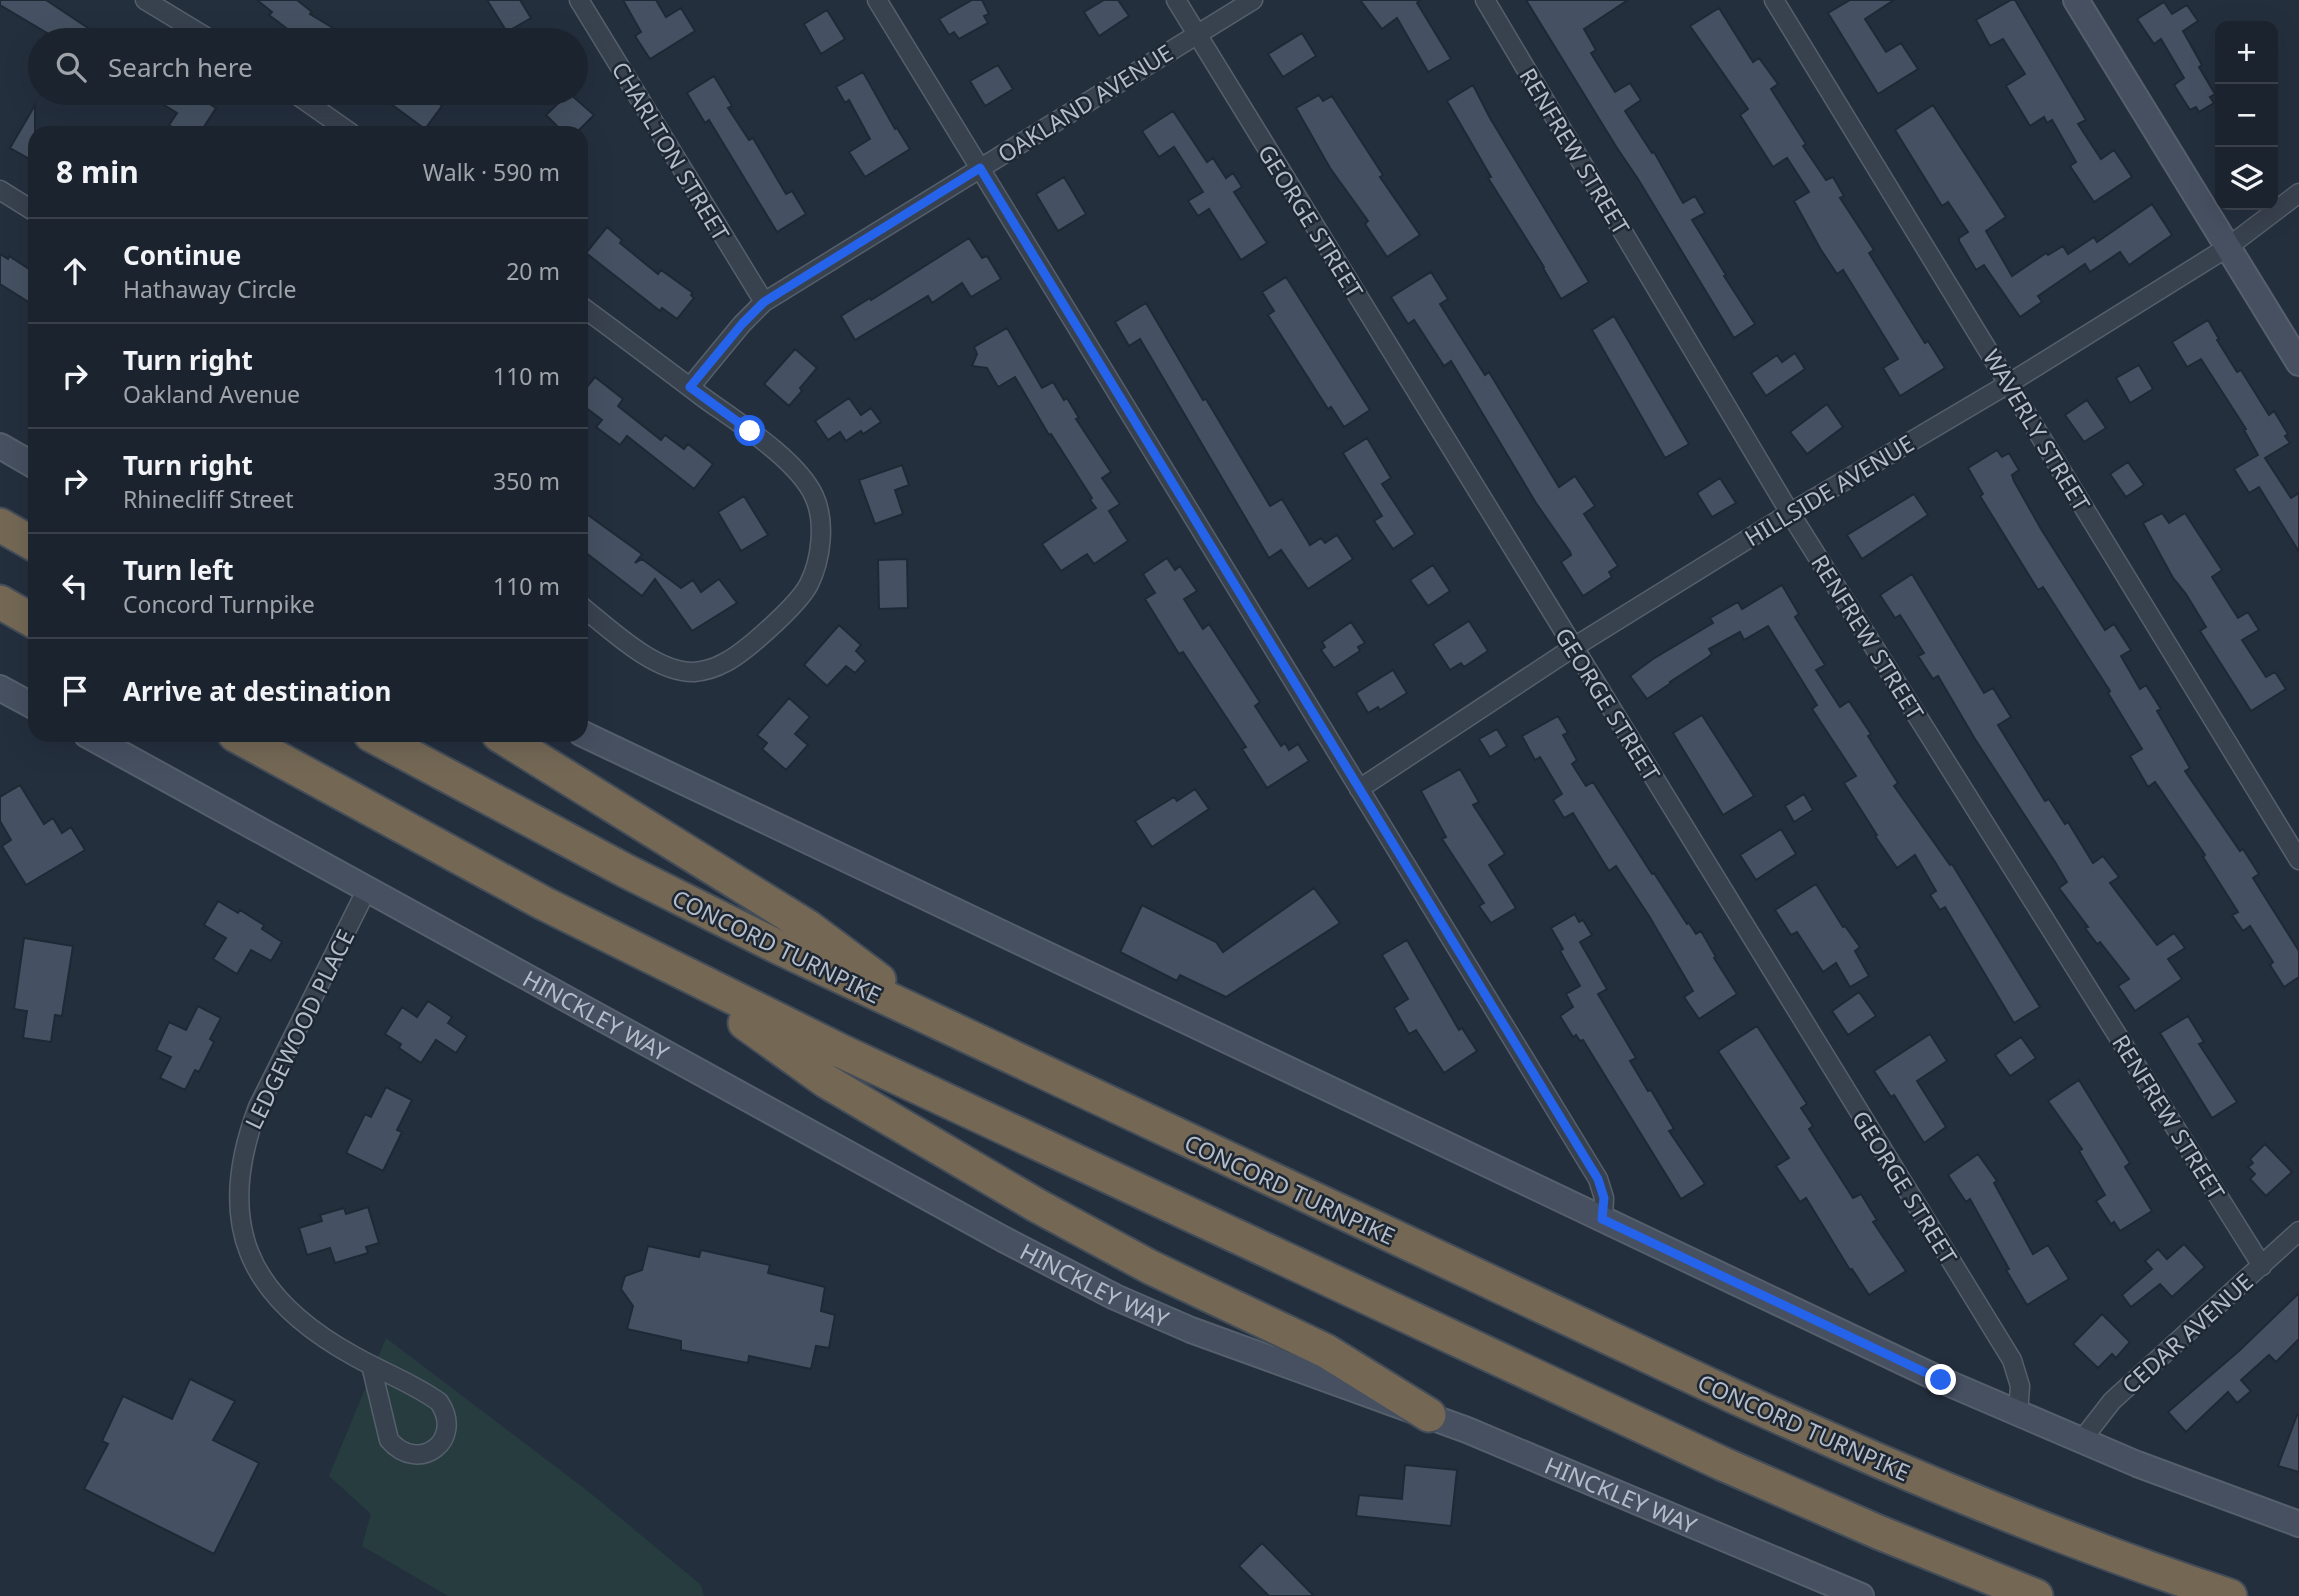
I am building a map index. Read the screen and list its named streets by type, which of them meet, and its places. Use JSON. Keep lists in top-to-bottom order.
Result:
{
  "streets": {
    "highway": ["CONCORD TURNPIKE"],
    "main road": ["HINCKLEY WAY"],
    "street": [
      "OAKLAND AVENUE",
      "CHARLTON STREET",
      "RENFREW STREET",
      "GEORGE STREET",
      "WAVERLY STREET",
      "HILLSIDE AVENUE",
      "LEDGEWOOD PLACE",
      "CEDAR AVENUE"
    ]
  },
  "crossings": [
    ["OAKLAND AVENUE", "CHARLTON STREET"],
    ["OAKLAND AVENUE", "GEORGE STREET"],
    ["RENFREW STREET", "HILLSIDE AVENUE"],
    ["RENFREW STREET", "CEDAR AVENUE"],
    ["GEORGE STREET", "HILLSIDE AVENUE"],
    ["WAVERLY STREET", "HILLSIDE AVENUE"],
    ["HINCKLEY WAY", "LEDGEWOOD PLACE"]
  ],
  "page": {
    "map_buttons": ["+", "−"],
    "search": "Search here",
    "heading": ["8 min", "Walk · 590 m"],
    "list": [
      ["Continue", "Hathaway Circle", "20 m"],
      ["Turn right", "Oakland Avenue", "110 m"],
      ["Turn right", "Rhinecliff Street", "350 m"],
      ["Turn left", "Concord Turnpike", "110 m"],
      "Arrive at destination"
    ]
  }
}
